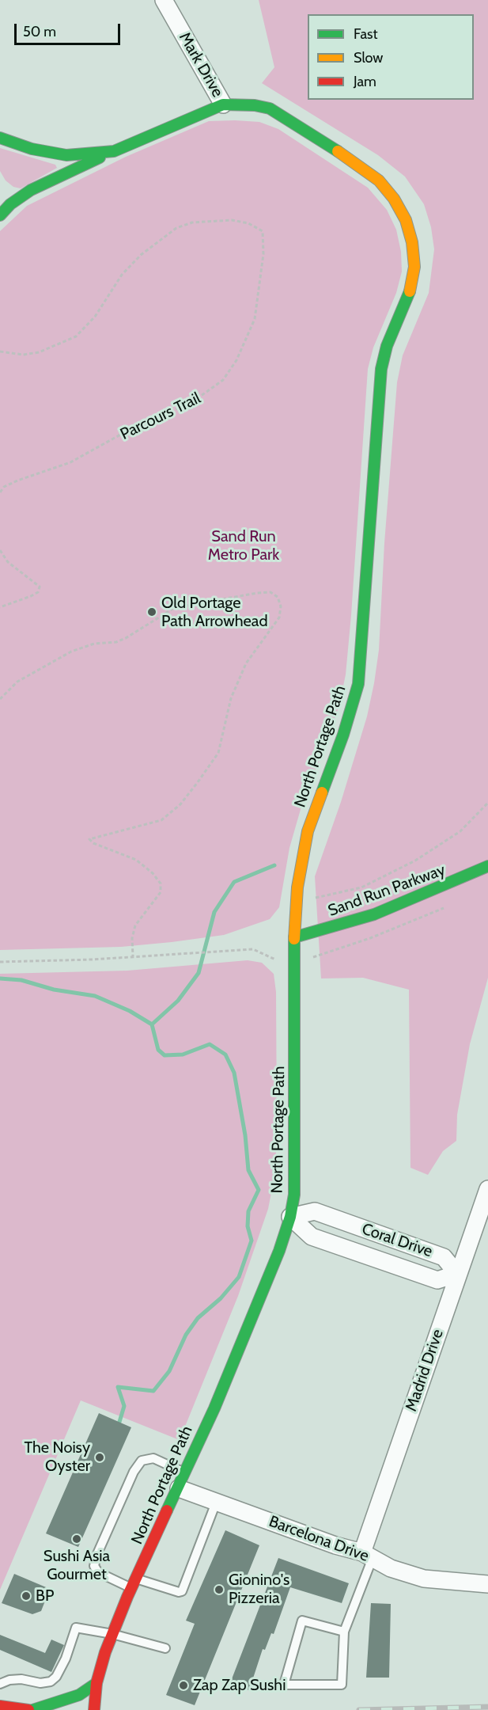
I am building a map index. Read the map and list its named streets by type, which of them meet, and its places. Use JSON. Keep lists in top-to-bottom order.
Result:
{
  "streets": {
    "main road": ["North Portage Path", "Sand Run Parkway"],
    "street": [
      "Mark Drive",
      "Coral Drive",
      "Madrid Drive",
      "Barcelona Drive"
    ],
    "path": ["Parcours Trail"]
  },
  "crossings": [
    ["Mark Drive", "North Portage Path"],
    ["North Portage Path", "Sand Run Parkway"],
    ["North Portage Path", "Coral Drive"],
    ["North Portage Path", "Barcelona Drive"],
    ["Coral Drive", "Madrid Drive"],
    ["Madrid Drive", "Barcelona Drive"]
  ],
  "parks": ["Sand Run Metro Park"],
  "places": [
    "Old Portage Path Arrowhead",
    "The Noisy Oyster",
    "Sushi Asia Gourmet",
    "Gionino's Pizzeria",
    "BP",
    "Zap Zap Sushi"
  ],
  "legend": ["Fast", "Slow", "Jam"],
  "scale_bar": "50 m"
}
